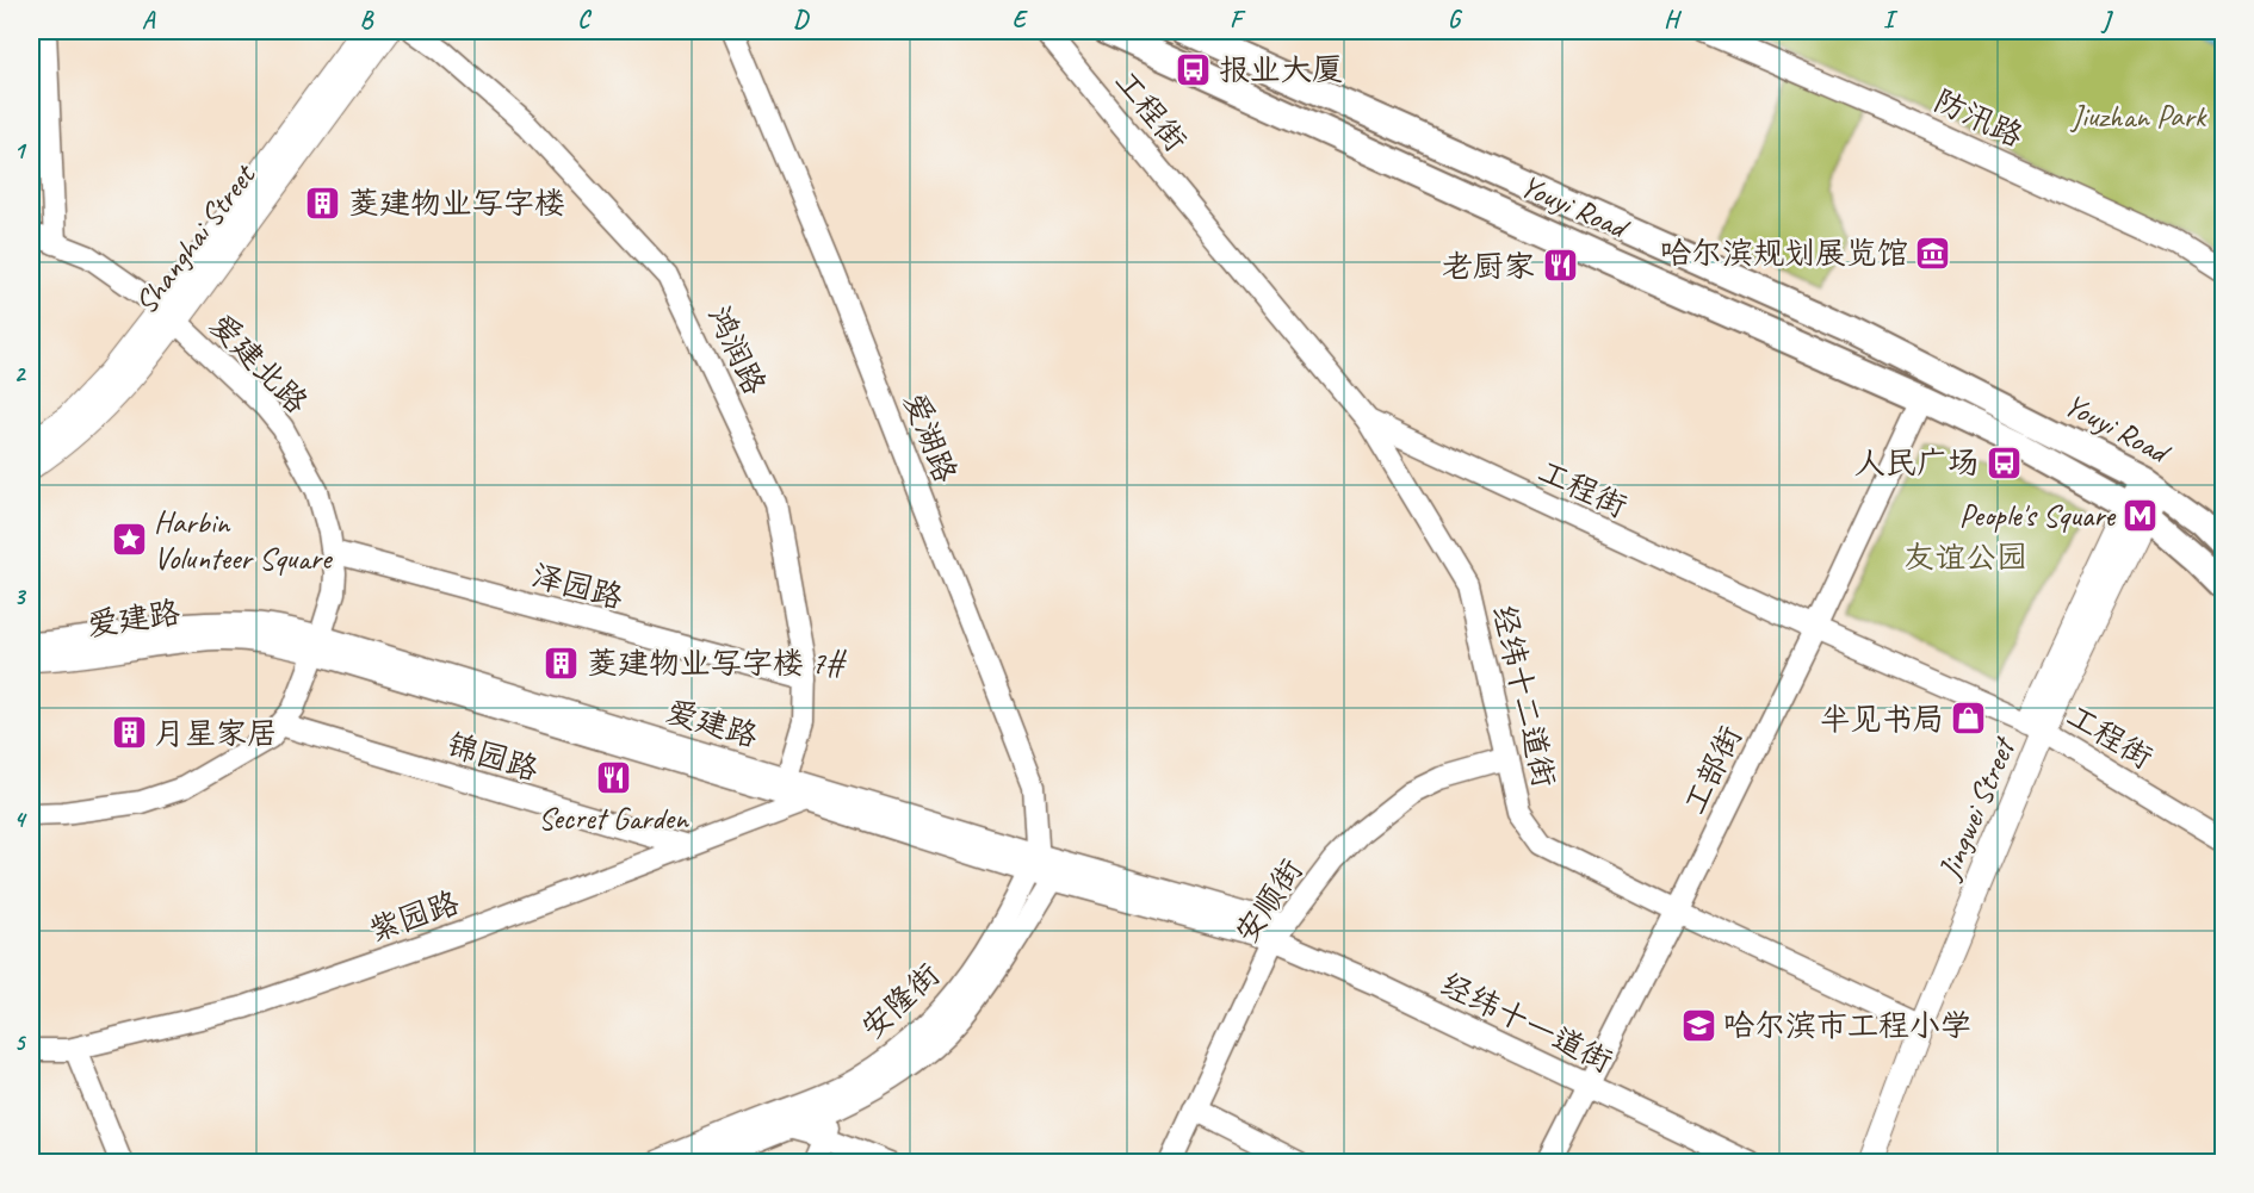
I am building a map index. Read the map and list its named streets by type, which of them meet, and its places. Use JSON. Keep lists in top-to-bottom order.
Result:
{
  "streets": {
    "highway": ["Youyi Road"],
    "main road": ["Shanghai Street", "Jingwei Street"],
    "street": [
      "工程街",
      "防汛路",
      "鸿润路",
      "爱建北路",
      "爱湖路",
      "泽园路",
      "爱建路",
      "经纬十二道街",
      "锦园路",
      "工部街",
      "安顺街",
      "紫园路",
      "安隆街",
      "经纬十一道街"
    ]
  },
  "crossings": [
    ["工程街", "经纬十二道街"],
    ["工程街", "工部街"],
    ["工程街", "Jingwei Street"],
    ["Youyi Road", "工部街"],
    ["Youyi Road", "Jingwei Street"],
    ["Shanghai Street", "爱建北路"],
    ["鸿润路", "泽园路"],
    ["鸿润路", "爱建路"],
    ["爱建北路", "泽园路"],
    ["爱建北路", "爱建路"],
    ["爱建北路", "锦园路"],
    ["爱湖路", "爱建路"],
    ["爱湖路", "安隆街"],
    ["爱建路", "安顺街"],
    ["爱建路", "紫园路"],
    ["爱建路", "安隆街"],
    ["爱建路", "经纬十一道街"],
    ["经纬十二道街", "工部街"],
    ["经纬十二道街", "Jingwei Street"],
    ["经纬十二道街", "安顺街"],
    ["锦园路", "紫园路"],
    ["工部街", "经纬十一道街"],
    ["安顺街", "经纬十一道街"]
  ],
  "parks": ["Jiuzhan Park", "友谊公园"],
  "places": {
    "bus stop": ["报业大厦", "人民广场"],
    "building": ["菱建物业写字楼", "菱建物业写字楼 7#", "月星家居"],
    "museum": ["哈尔滨规划展览馆"],
    "restaurant": ["老厨家", "Secret Garden"],
    "metro station": ["People's Square"],
    "place": ["Harbin Volunteer Square"],
    "shop": ["半见书局"],
    "school or university": ["哈尔滨市工程小学"]
  },
  "grid": {
    "columns": [
      "A",
      "B",
      "C",
      "D",
      "E",
      "F",
      "G",
      "H",
      "I",
      "J"
    ],
    "rows": [
      "1",
      "2",
      "3",
      "4",
      "5"
    ]
  }
}
